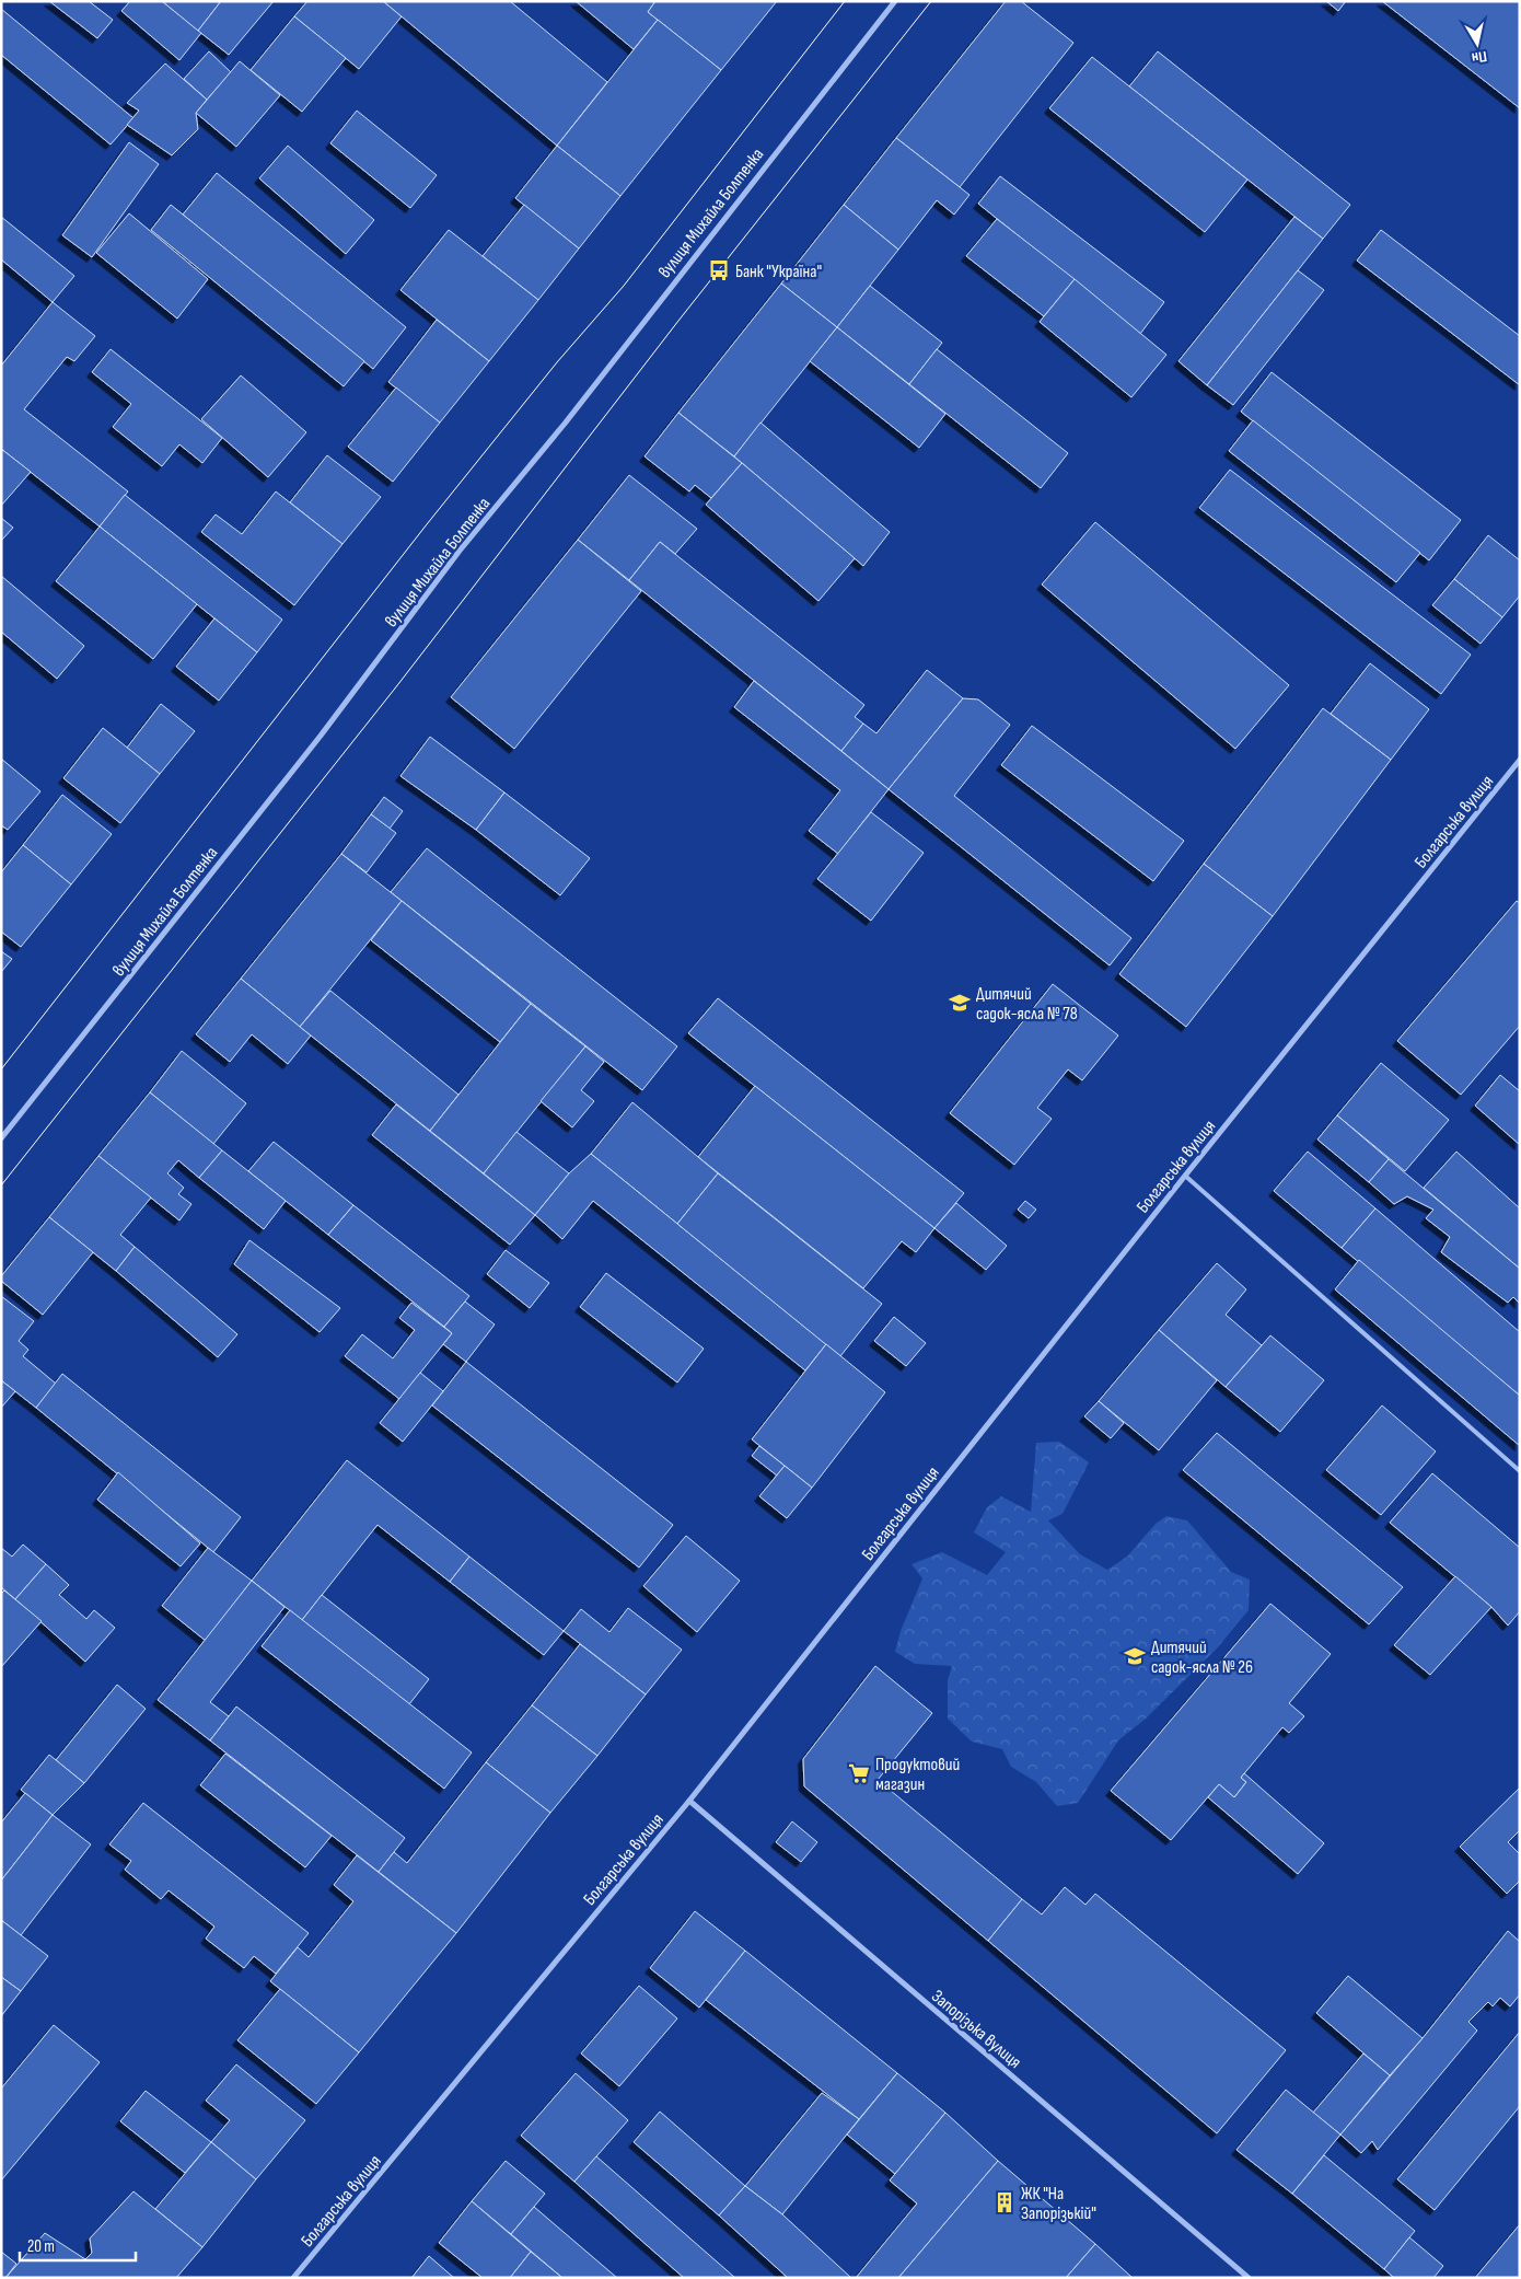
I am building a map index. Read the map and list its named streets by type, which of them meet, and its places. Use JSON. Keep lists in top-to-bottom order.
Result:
{
  "streets": {
    "street": ["вулиця Михайла Болтенка", "Болгарська вулиця", "Запорізька вулиця"]
  },
  "crossings": [
    ["Болгарська вулиця", "Запорізька вулиця"]
  ],
  "places": {
    "bus stop": ["Банк \"Україна\""],
    "school or university": ["Дитячий садок-ясла № 78", "Дитячий садок-ясла № 26"],
    "supermarket": ["Продуктовий магазин"],
    "building": ["ЖК \"На Запорізькій\""]
  },
  "scale_bar": "20 m",
  "north": "bottom"
}
